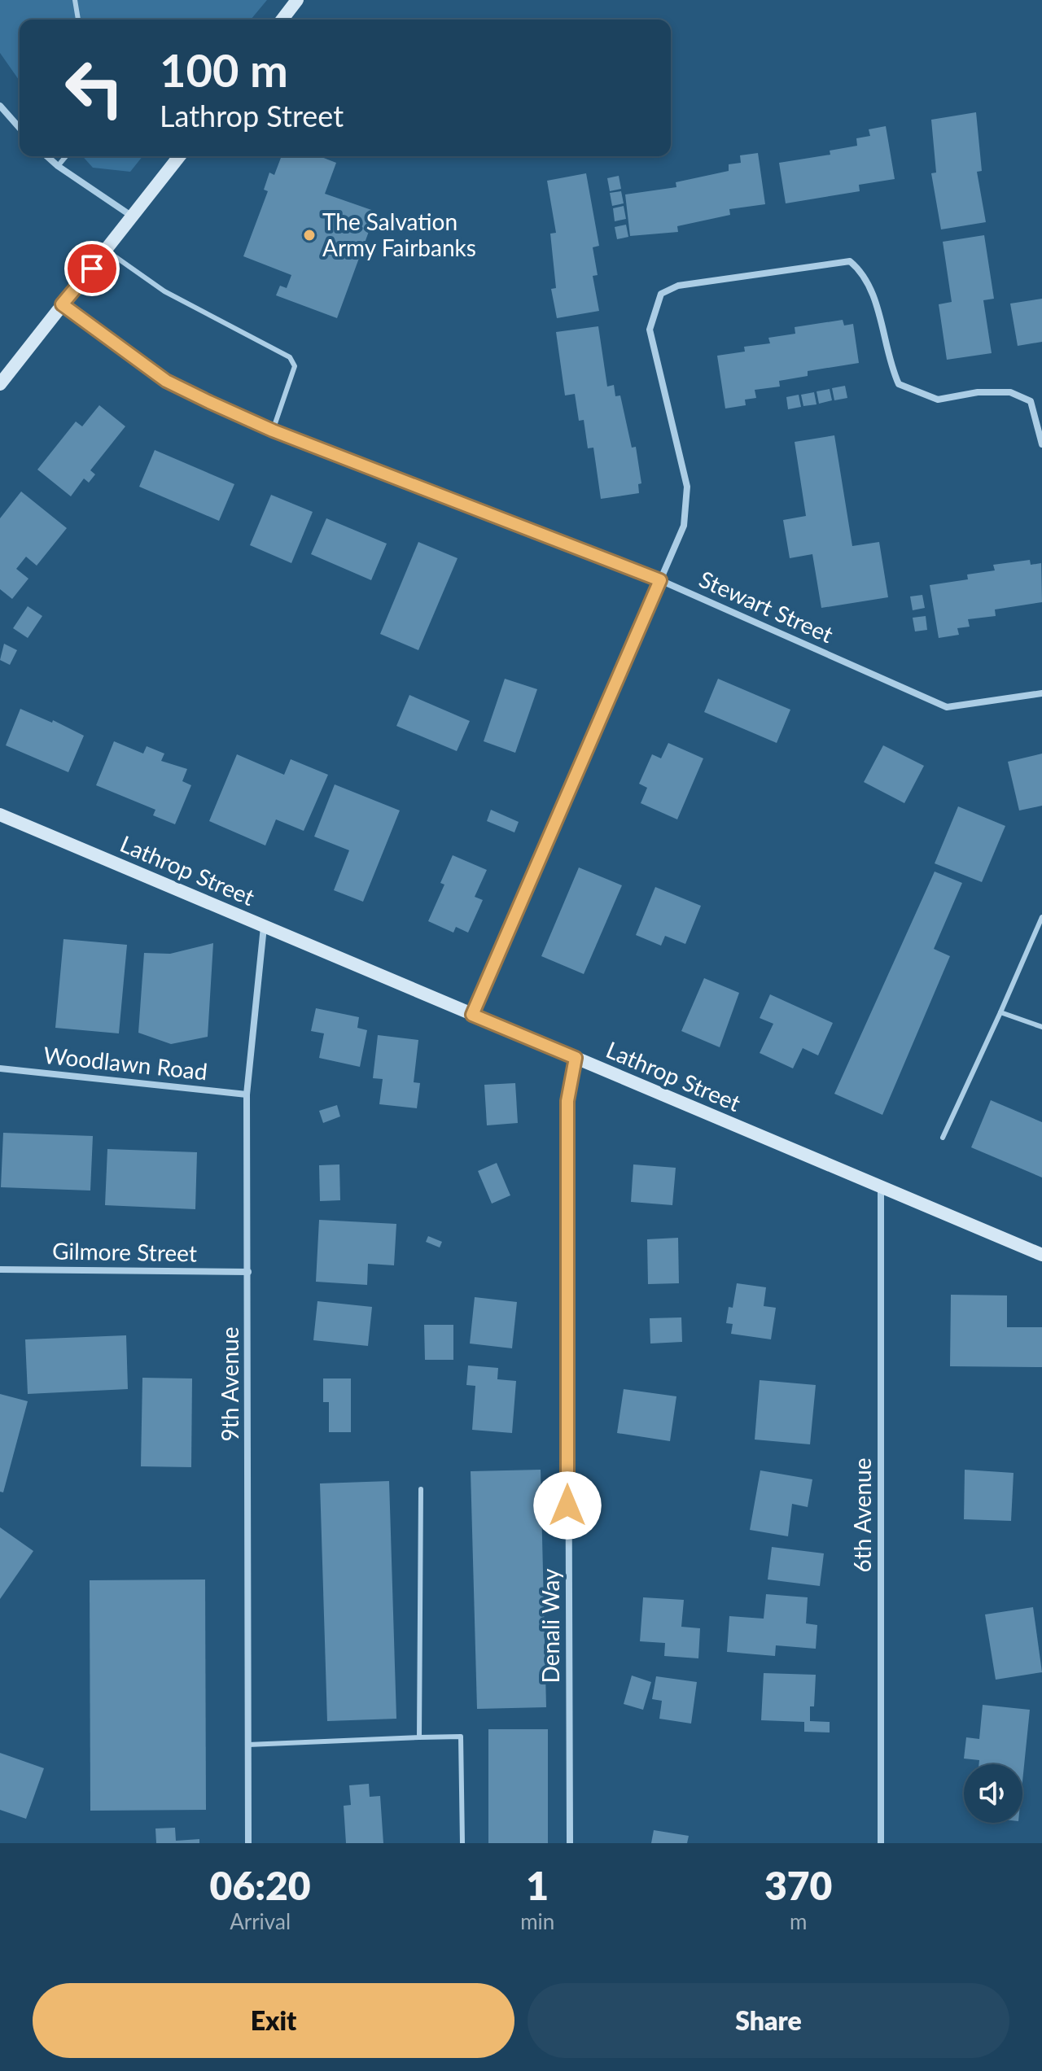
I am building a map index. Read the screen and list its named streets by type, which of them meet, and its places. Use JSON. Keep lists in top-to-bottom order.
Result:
{
  "streets": {
    "street": [
      "Stewart Street",
      "Lathrop Street",
      "Woodlawn Road",
      "Gilmore Street",
      "9th Avenue",
      "6th Avenue",
      "Denali Way"
    ]
  },
  "crossings": [
    ["Lathrop Street", "9th Avenue"],
    ["Lathrop Street", "6th Avenue"],
    ["Lathrop Street", "Denali Way"],
    ["Woodlawn Road", "9th Avenue"],
    ["Gilmore Street", "9th Avenue"]
  ],
  "places": ["The Salvation Army Fairbanks"],
  "page": {
    "turn": ["100 m", "Lathrop Street"],
    "eta": [
      "06:20",
      "Arrival",
      "1",
      "min",
      "370",
      "m"
    ],
    "buttons": ["Exit", "Share"]
  }
}
